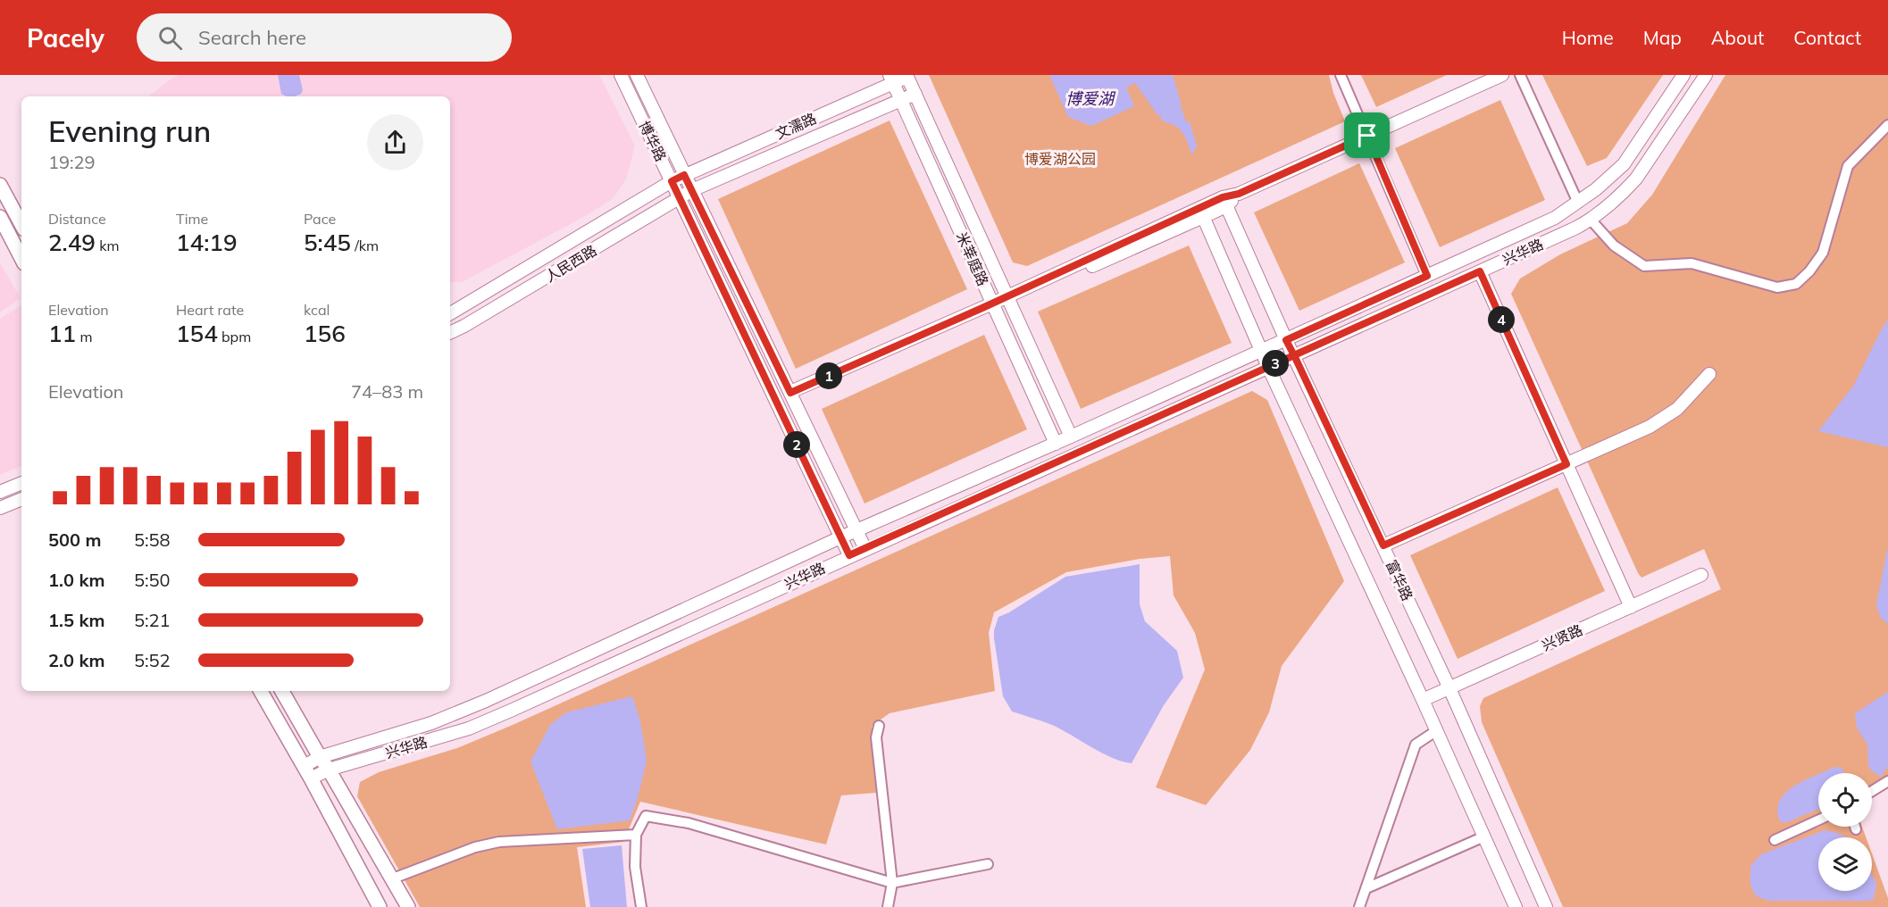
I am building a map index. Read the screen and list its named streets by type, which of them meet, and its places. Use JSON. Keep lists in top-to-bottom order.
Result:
{
  "streets": {
    "street": [
      "文濡路",
      "博华路",
      "兴华路",
      "米莘庭路",
      "人民西路",
      "富华路",
      "兴贤路"
    ]
  },
  "crossings": [
    ["文濡路", "博华路"],
    ["文濡路", "米莘庭路"],
    ["文濡路", "人民西路"],
    ["博华路", "兴华路"],
    ["博华路", "人民西路"],
    ["兴华路", "米莘庭路"],
    ["兴华路", "富华路"],
    ["富华路", "兴贤路"]
  ],
  "water": ["博爱湖"],
  "parks": ["博爱湖公园"],
  "page": {
    "header": "Pacely",
    "search": "Search here",
    "nav": [
      "Home",
      "Map",
      "About",
      "Contact"
    ],
    "heading": ["Evening run", "19:29"],
    "stats": [
      ["Distance", "2.49 km"],
      ["Time", "14:19"],
      ["Pace", "5:45 /km"],
      ["Elevation", "11 m"],
      ["Heart rate", "154 bpm"],
      ["kcal", "156"]
    ],
    "pins": [
      "4",
      "3",
      "1",
      "2"
    ],
    "chart": ["Elevation", "74–83 m"],
    "list": [
      {
        "name": "500 m",
        "note": "5:58"
      },
      {
        "name": "1.0 km",
        "note": "5:50"
      },
      {
        "name": "1.5 km",
        "note": "5:21"
      },
      {
        "name": "2.0 km",
        "note": "5:52"
      }
    ]
  }
}
